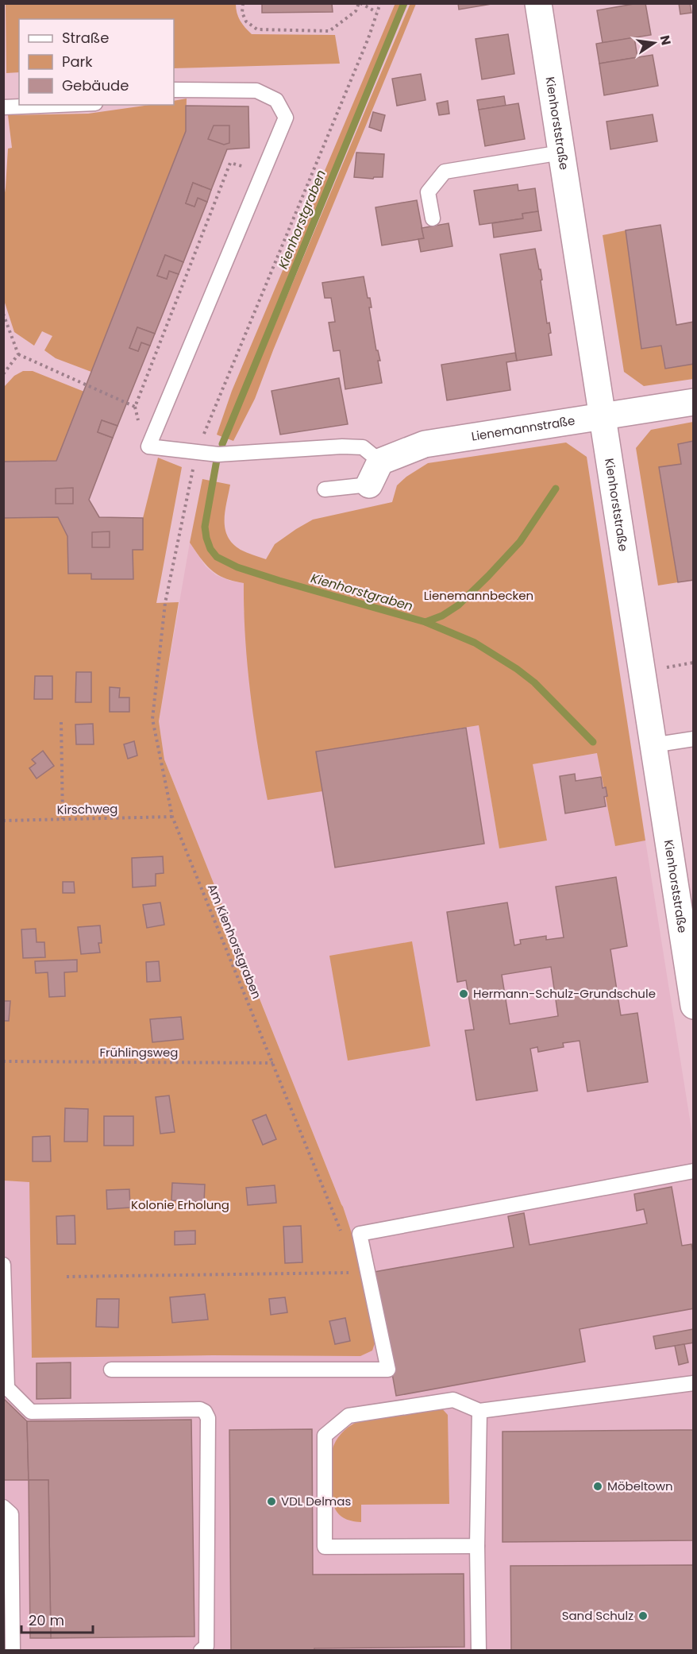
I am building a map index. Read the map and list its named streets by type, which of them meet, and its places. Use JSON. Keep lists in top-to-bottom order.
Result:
{
  "streets": {
    "street": ["Kienhorststraße", "Lienemannstraße"],
    "path": ["Kirschweg", "Am Kienhorstgraben", "Frühlingsweg"]
  },
  "crossings": [
    ["Kienhorststraße", "Lienemannstraße"],
    ["Kirschweg", "Am Kienhorstgraben"],
    ["Am Kienhorstgraben", "Frühlingsweg"]
  ],
  "water": ["Kienhorstgraben"],
  "parks": ["Lienemannbecken", "Kolonie Erholung"],
  "places": [
    "Hermann-Schulz-Grundschule",
    "Möbeltown",
    "VDL Delmas",
    "Sand Schulz"
  ],
  "legend": ["Straße", "Park", "Gebäude"],
  "scale_bar": "20 m",
  "north": "right"
}
